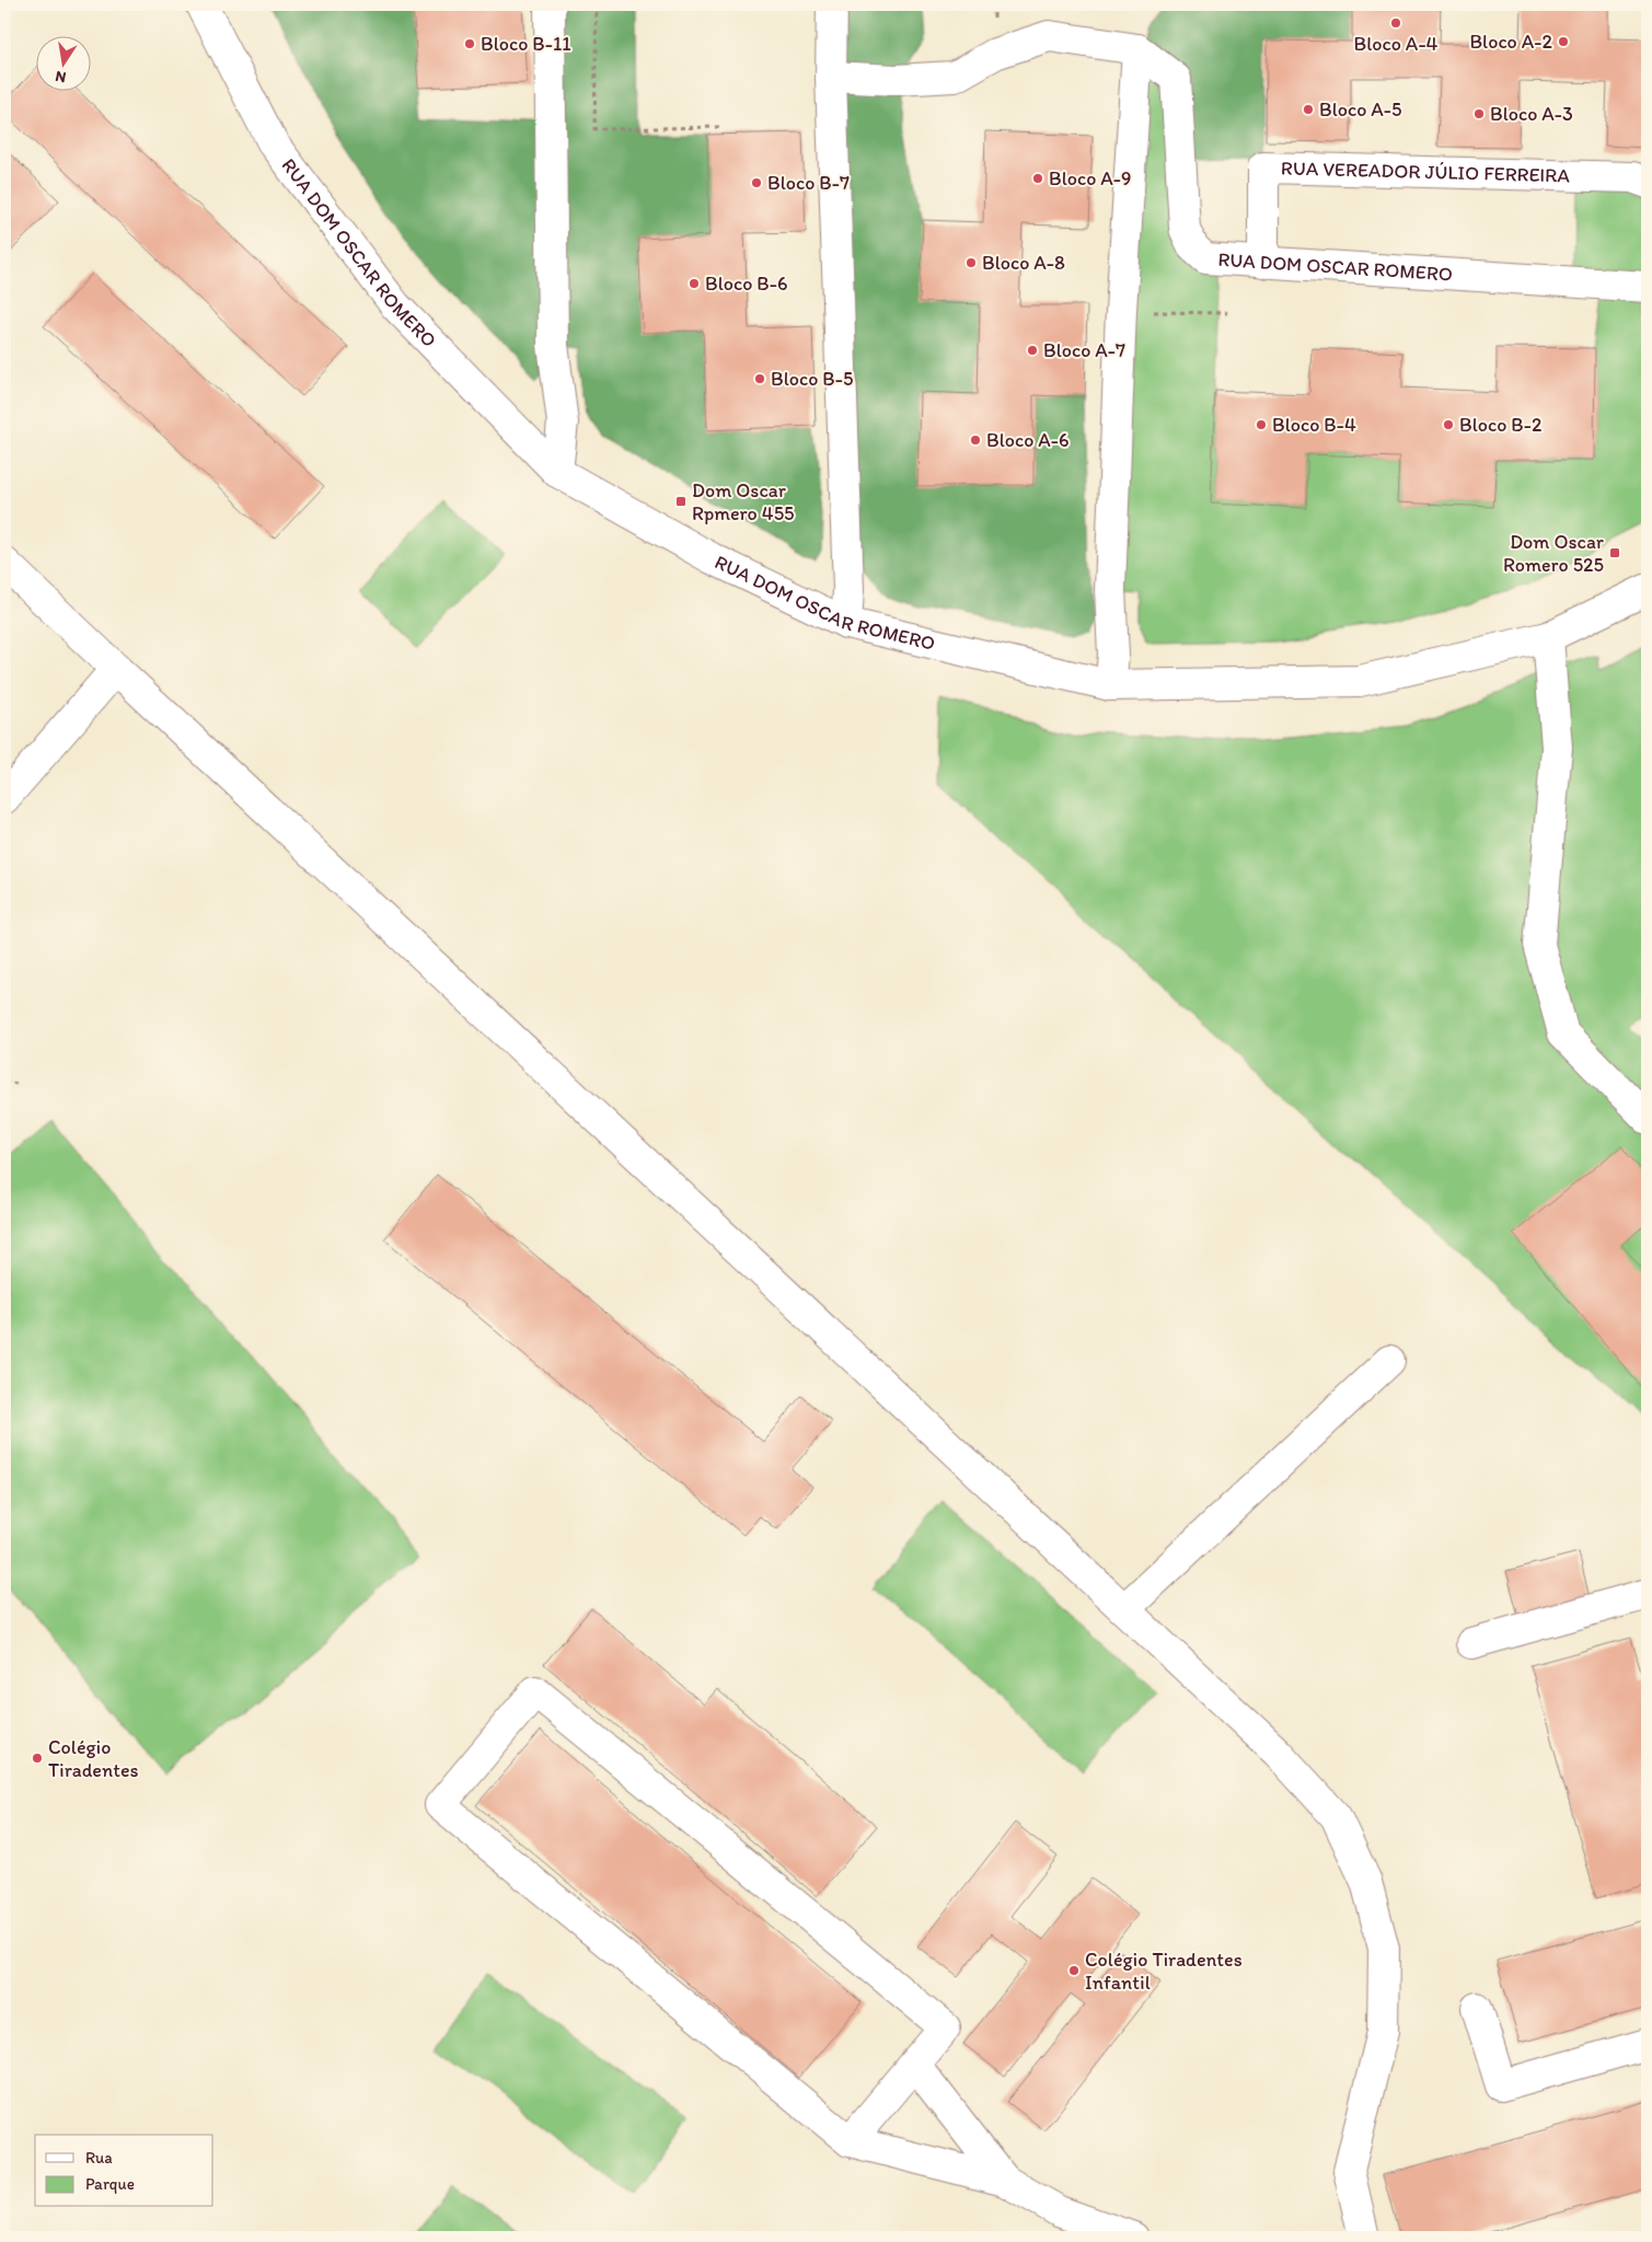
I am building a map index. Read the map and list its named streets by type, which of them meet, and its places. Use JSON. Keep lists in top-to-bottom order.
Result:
{
  "streets": {
    "street": ["RUA VEREADOR JÚLIO FERREIRA", "RUA DOM OSCAR ROMERO"]
  },
  "crossings": [
    ["RUA VEREADOR JÚLIO FERREIRA", "RUA DOM OSCAR ROMERO"]
  ],
  "places": {
    "other": [
      "Bloco A-4",
      "Bloco A-2",
      "Bloco B-11",
      "Bloco A-5",
      "Bloco A-3",
      "Bloco A-9",
      "Bloco B-7",
      "Bloco A-8",
      "Bloco B-6",
      "Bloco A-7",
      "Bloco B-5",
      "Bloco B-4",
      "Bloco B-2",
      "Bloco A-6",
      "Colégio Tiradentes",
      "Colégio Tiradentes Infantil"
    ],
    "transit": ["Dom Oscar Rpmero 455", "Dom Oscar Romero 525"]
  },
  "legend": ["Rua", "Parque"],
  "north": "bottom"
}
